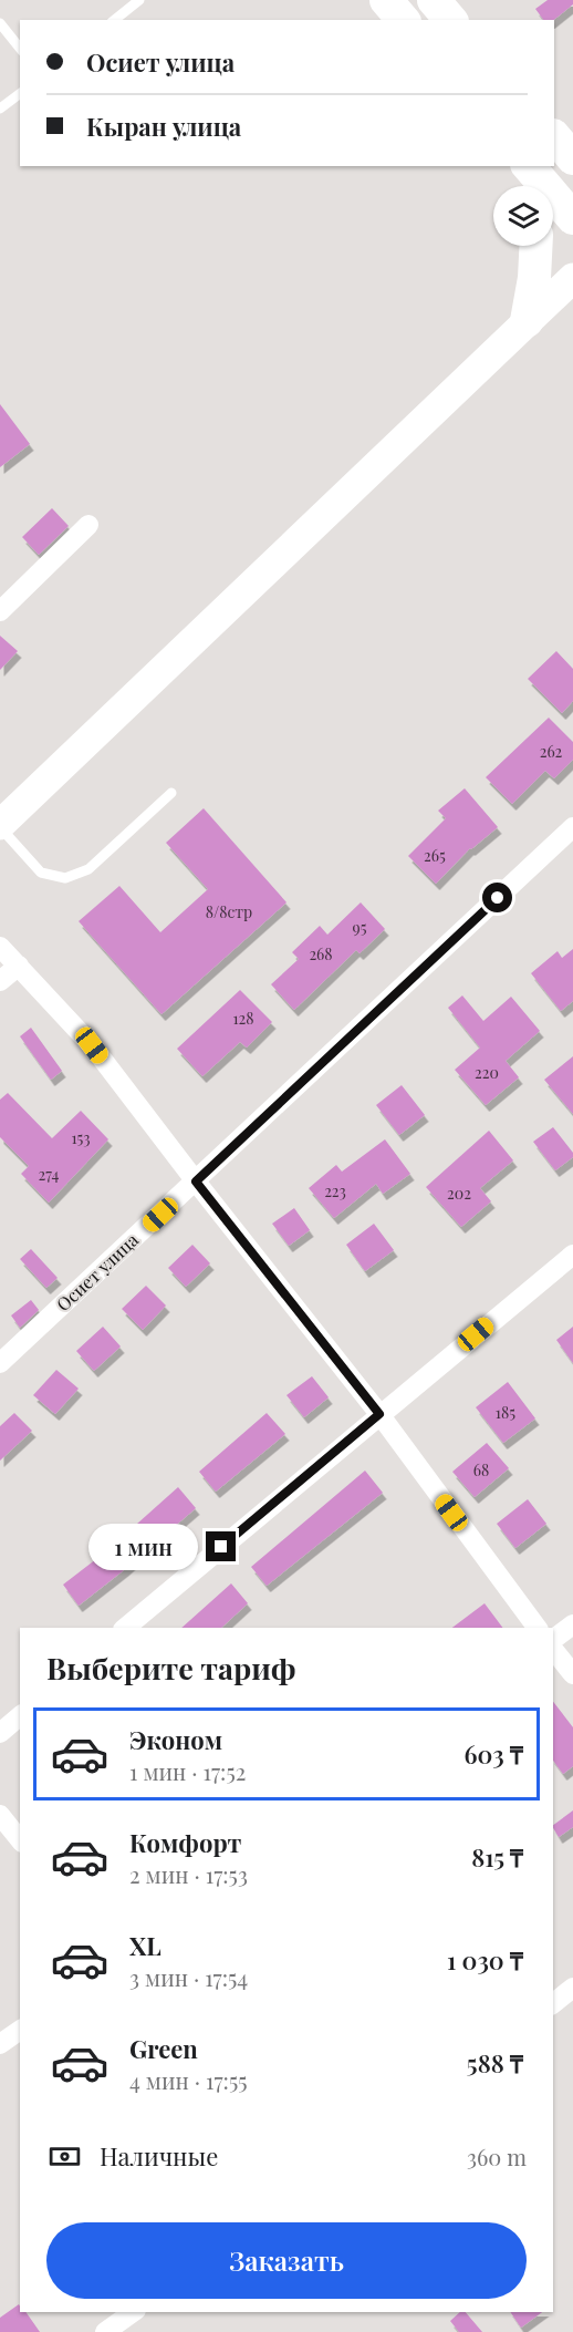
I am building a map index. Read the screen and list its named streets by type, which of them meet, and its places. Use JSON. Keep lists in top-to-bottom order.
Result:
{
  "streets": {
    "street": ["Осиет улица"]
  },
  "house_numbers": [
    "262",
    "265",
    "8/8стр",
    "95",
    "268",
    "128",
    "220",
    "153",
    "274",
    "223",
    "202",
    "185",
    "68"
  ],
  "page": {
    "banner": ["Осиет улица", "Кыран улица"],
    "bubble": "1 мин",
    "heading": "Выберите тариф",
    "list": [
      {
        "name": "Эконом",
        "note": "1 мин · 17:52",
        "value": "603 ₸"
      },
      {
        "name": "Комфорт",
        "note": "2 мин · 17:53",
        "value": "815 ₸"
      },
      {
        "name": "XL",
        "note": "3 мин · 17:54",
        "value": "1 030 ₸"
      },
      {
        "name": "Green",
        "note": "4 мин · 17:55",
        "value": "588 ₸"
      }
    ],
    "pay": ["Наличные", "360 m"],
    "buttons": "Заказать"
  }
}
